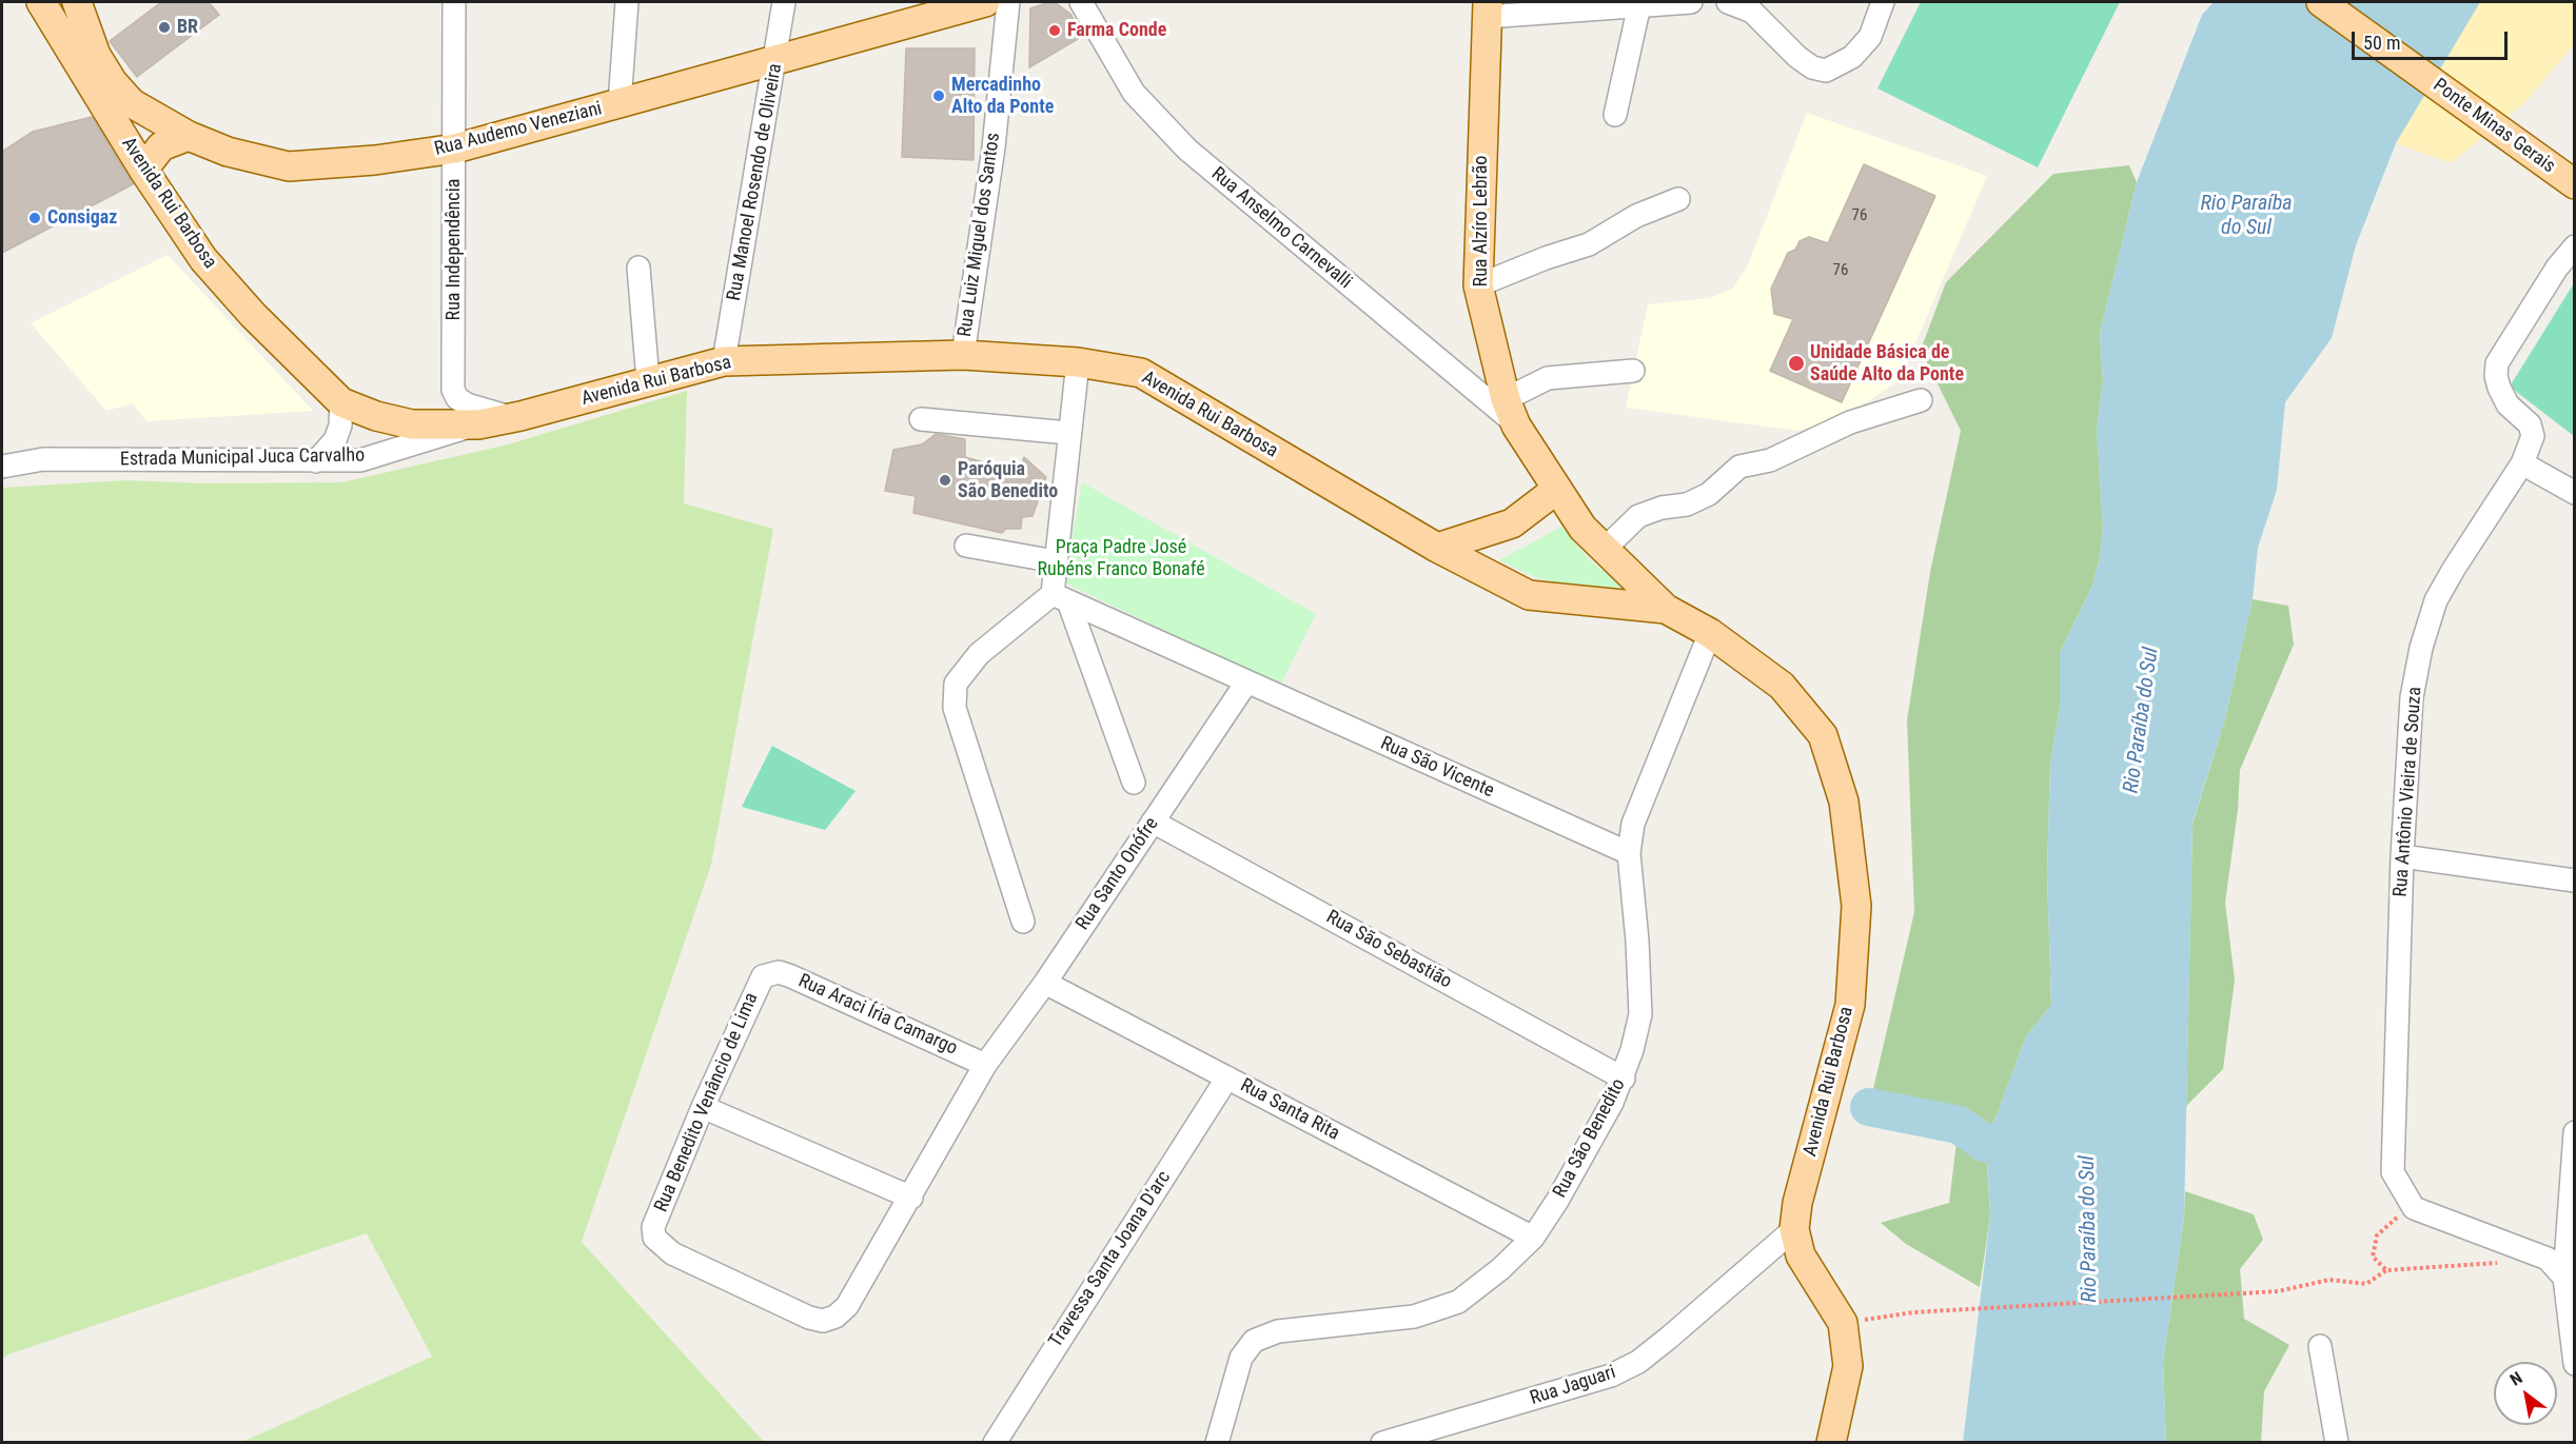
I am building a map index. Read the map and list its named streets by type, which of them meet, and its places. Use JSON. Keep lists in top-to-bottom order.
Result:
{
  "streets": {
    "main road": [
      "Ponte Minas Gerais",
      "Rua Audemo Veneziani",
      "Avenida Rui Barbosa",
      "Rua Alzíro Lebrão"
    ],
    "street": [
      "Rua Manoel Rosendo de Oliveira",
      "Rua Anselmo Carnevalli",
      "Rua Luiz Miguel dos Santos",
      "Rua Independência",
      "Estrada Municipal Juca Carvalho",
      "Rua São Vicente",
      "Rua Antônio Vieira de Souza",
      "Rua Santo Onófre",
      "Rua São Sebastião",
      "Rua Araci Íria Camargo",
      "Rua Benedito Venâncio de Lima",
      "Rua Santa Rita",
      "Rua São Benedito",
      "Travessa Santa Joana D'arc",
      "Rua Jaguari"
    ]
  },
  "crossings": [
    ["Rua Audemo Veneziani", "Rua Manoel Rosendo de Oliveira"],
    ["Rua Audemo Veneziani", "Rua Independência"],
    ["Rua Manoel Rosendo de Oliveira", "Avenida Rui Barbosa"],
    ["Avenida Rui Barbosa", "Rua Alzíro Lebrão"],
    ["Avenida Rui Barbosa", "Rua Luiz Miguel dos Santos"],
    ["Avenida Rui Barbosa", "Rua Independência"],
    ["Avenida Rui Barbosa", "Estrada Municipal Juca Carvalho"],
    ["Avenida Rui Barbosa", "Rua São Benedito"],
    ["Avenida Rui Barbosa", "Rua Jaguari"],
    ["Rua Alzíro Lebrão", "Rua Anselmo Carnevalli"],
    ["Rua São Vicente", "Rua Santo Onófre"],
    ["Rua São Vicente", "Rua São Benedito"],
    ["Rua Santo Onófre", "Rua São Sebastião"],
    ["Rua Santo Onófre", "Rua Araci Íria Camargo"],
    ["Rua Santo Onófre", "Rua Benedito Venâncio de Lima"],
    ["Rua Santo Onófre", "Rua Santa Rita"],
    ["Rua São Sebastião", "Rua São Benedito"],
    ["Rua Araci Íria Camargo", "Rua Benedito Venâncio de Lima"],
    ["Rua Santa Rita", "Rua São Benedito"],
    ["Rua Santa Rita", "Travessa Santa Joana D'arc"]
  ],
  "water": ["Rio Paraíba do Sul"],
  "parks": ["Praça Padre José Rubéns Franco Bonafé"],
  "places": [
    "BR",
    "Farma Conde",
    "Mercadinho Alto da Ponte",
    "Consigaz",
    "Unidade Básica de Saúde Alto da Ponte",
    "Paróquia São Benedito"
  ],
  "house_numbers": ["76", "76"],
  "scale_bar": "50 m",
  "north": "top left"
}
